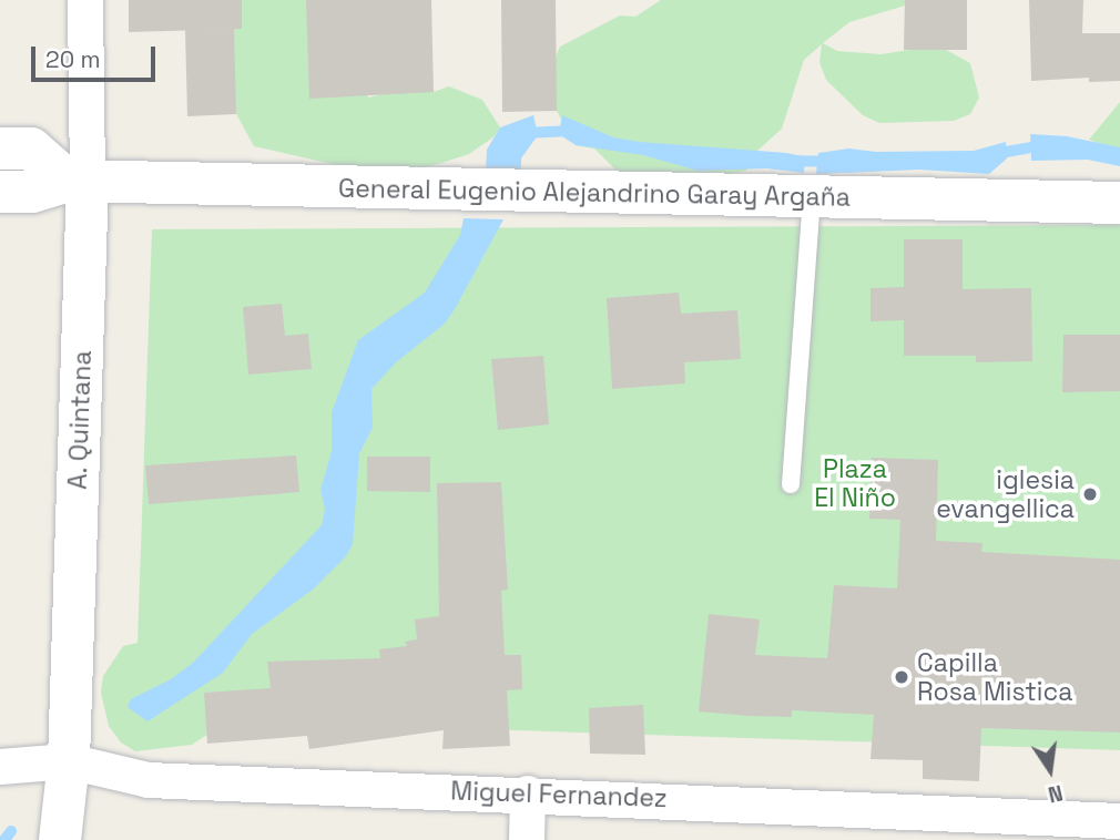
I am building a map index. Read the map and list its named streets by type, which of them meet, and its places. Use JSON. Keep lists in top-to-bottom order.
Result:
{
  "streets": {
    "street": ["General Eugenio Alejandrino Garay Argaña", "A. Quintana", "Miguel Fernandez"]
  },
  "crossings": [
    ["General Eugenio Alejandrino Garay Argaña", "A. Quintana"],
    ["A. Quintana", "Miguel Fernandez"]
  ],
  "parks": ["Plaza El Niño"],
  "places": ["iglesia evangellica", "Capilla Rosa Mistica"],
  "scale_bar": "20 m",
  "north": "bottom"
}
